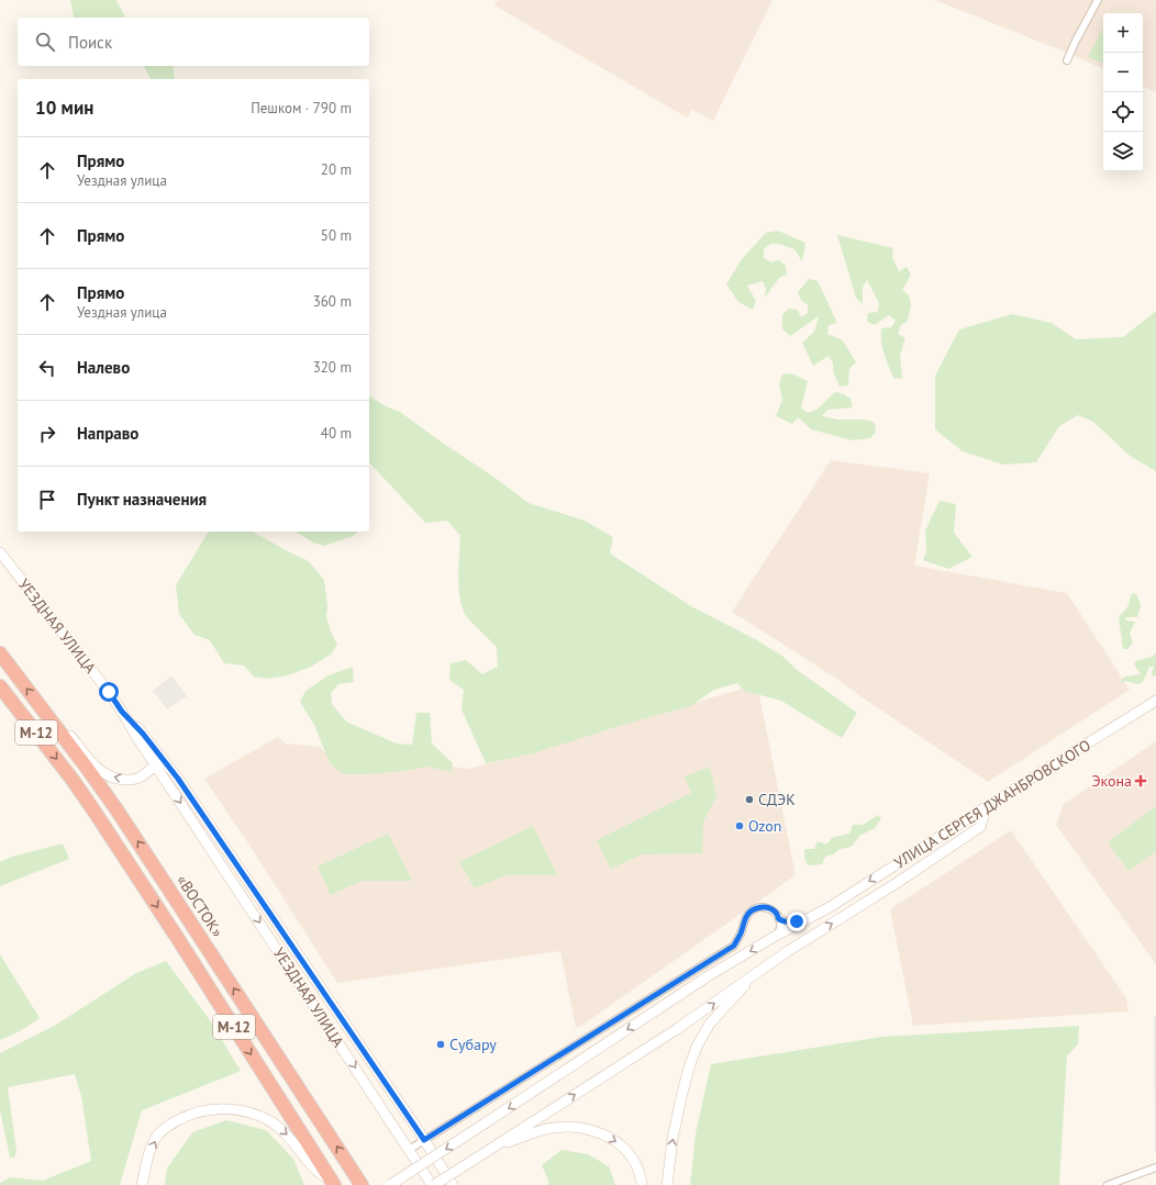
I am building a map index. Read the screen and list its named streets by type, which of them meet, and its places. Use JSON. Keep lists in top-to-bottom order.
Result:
{
  "streets": {
    "highway": ["М-12", "«ВОСТОК»"],
    "street": ["УЕЗДНАЯ УЛИЦА", "УЛИЦА СЕРГЕЯ ДЖАНБРОВСКОГО"]
  },
  "places": {
    "health": ["Экона"],
    "other": ["СДЭК", "Ozon", "Субару"]
  },
  "page": {
    "map_buttons": ["+", "−"],
    "search": "Поиск",
    "heading": ["10 мин", "Пешком · 790 m"],
    "list": [
      ["Прямо", "Уездная улица", "20 m"],
      ["Прямо", "50 m"],
      ["Прямо", "Уездная улица", "360 m"],
      ["Налево", "320 m"],
      ["Направо", "40 m"],
      "Пункт назначения"
    ]
  }
}
